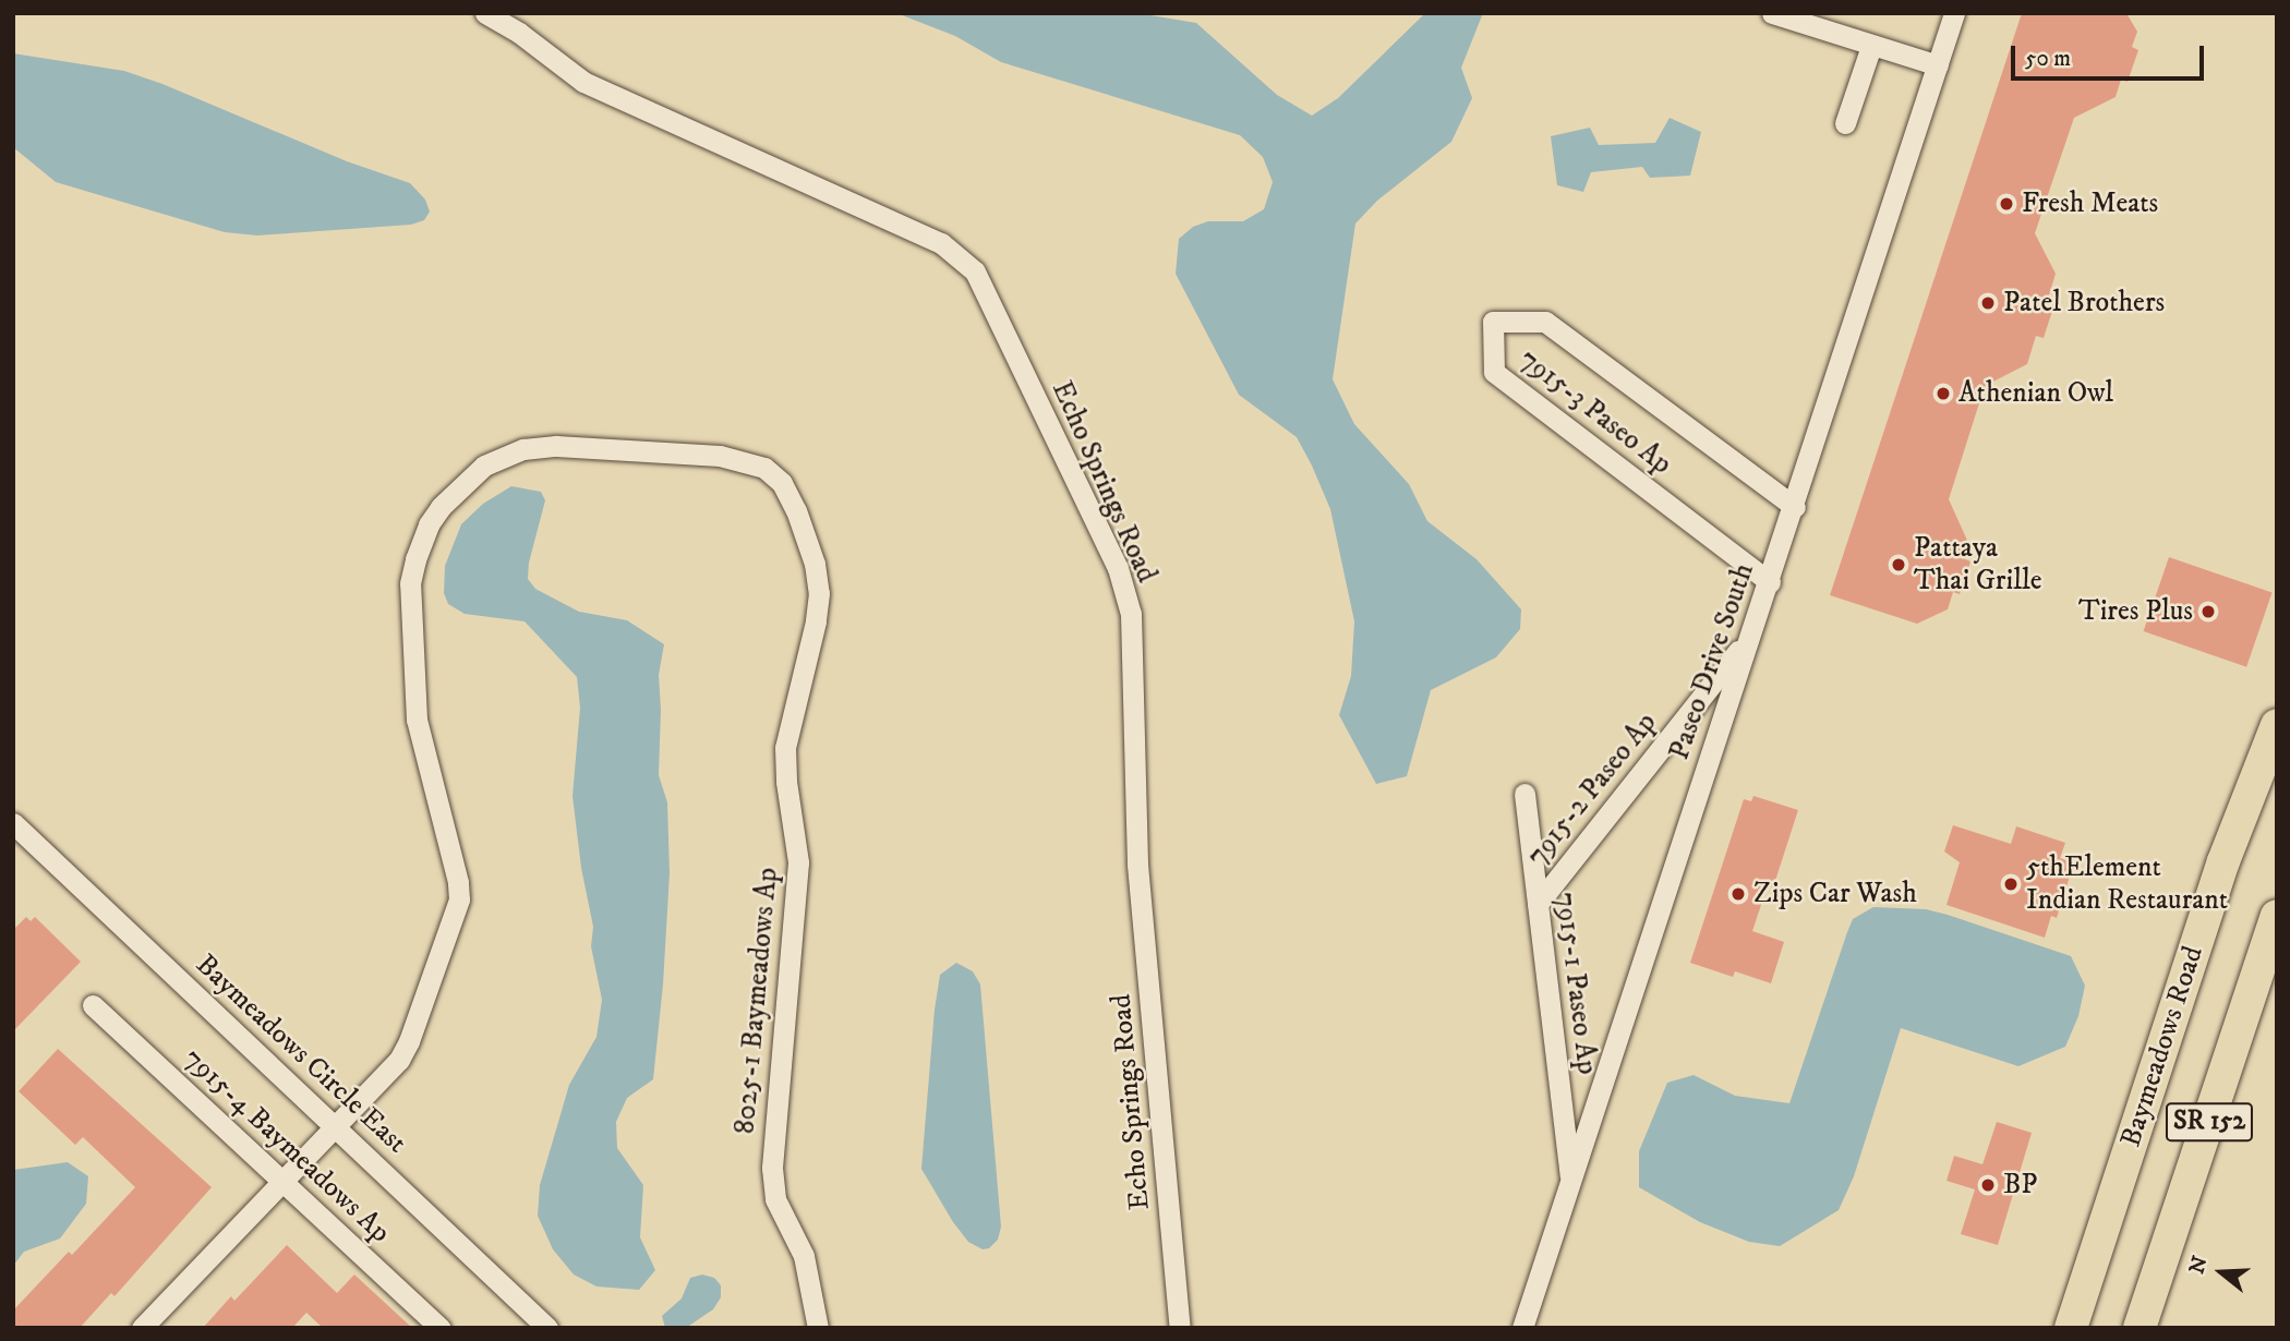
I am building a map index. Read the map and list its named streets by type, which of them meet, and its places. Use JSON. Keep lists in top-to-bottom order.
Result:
{
  "streets": {
    "main road": ["Baymeadows Road", "SR 152"],
    "street": [
      "7915-3 Paseo Ap",
      "Echo Springs Road",
      "Paseo Drive South",
      "7915-2 Paseo Ap",
      "7915-1 Paseo Ap",
      "8025-1 Baymeadows Ap",
      "Baymeadows Circle East",
      "7915-4 Baymeadows Ap"
    ]
  },
  "crossings": [
    ["7915-3 Paseo Ap", "Paseo Drive South"],
    ["Paseo Drive South", "7915-2 Paseo Ap"],
    ["Paseo Drive South", "7915-1 Paseo Ap"],
    ["7915-2 Paseo Ap", "7915-1 Paseo Ap"],
    ["8025-1 Baymeadows Ap", "Baymeadows Circle East"],
    ["8025-1 Baymeadows Ap", "7915-4 Baymeadows Ap"]
  ],
  "places": [
    "Fresh Meats",
    "Patel Brothers",
    "Athenian Owl",
    "Pattaya Thai Grille",
    "Tires Plus",
    "5thElement Indian Restaurant",
    "Zips Car Wash",
    "BP"
  ],
  "scale_bar": "50 m",
  "north": "left"
}
